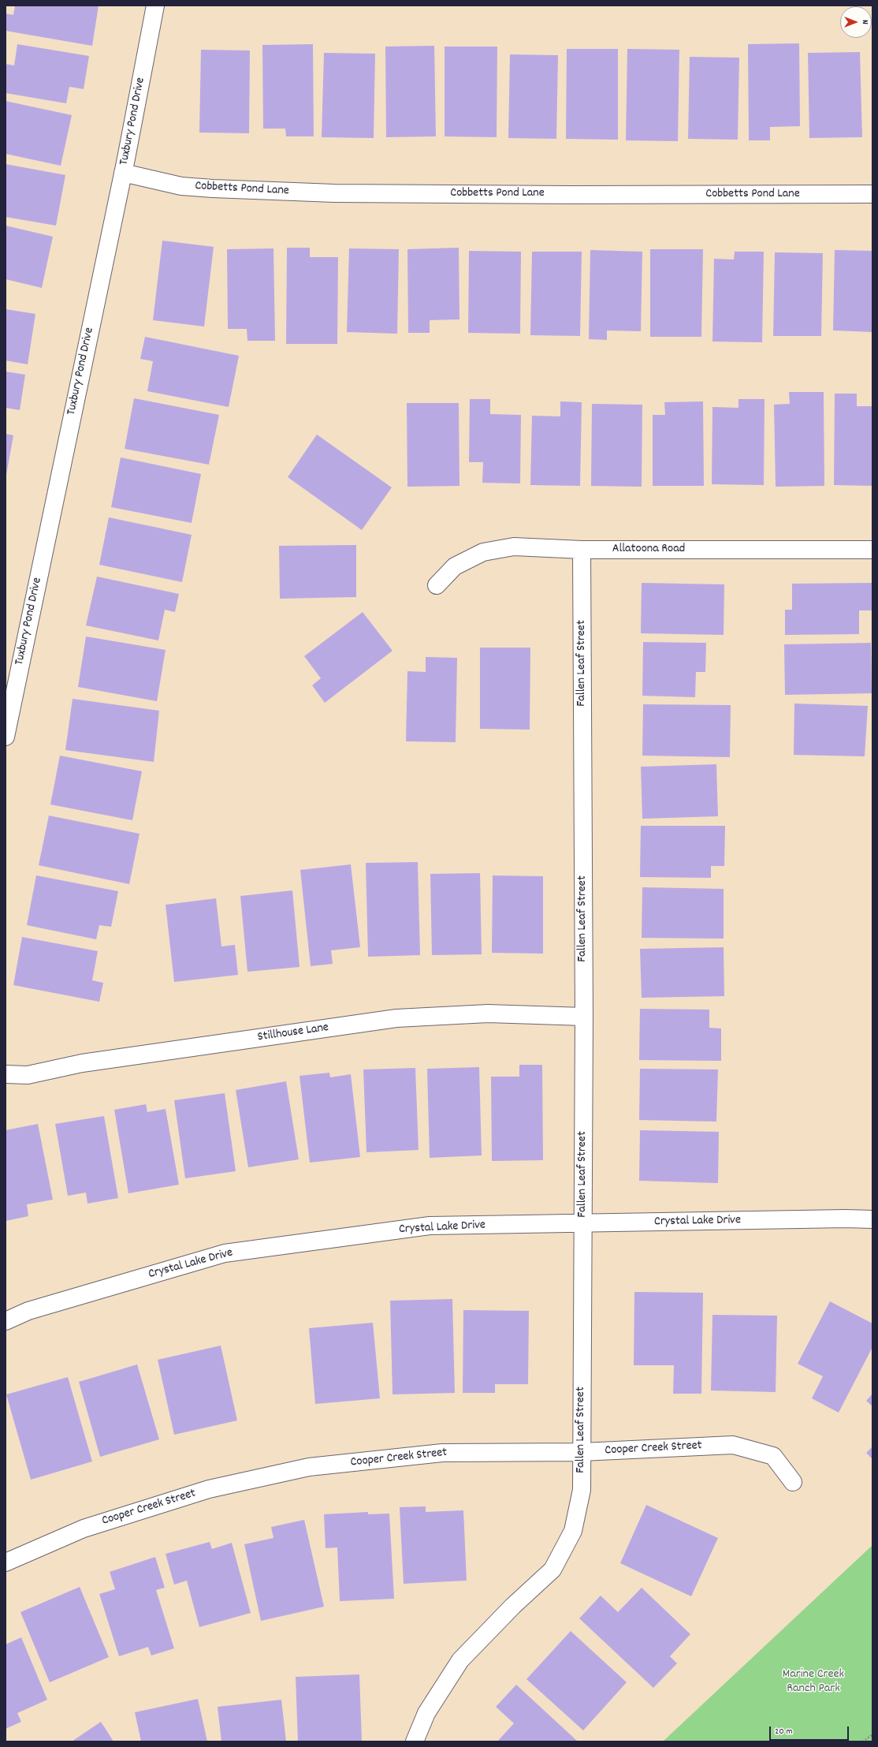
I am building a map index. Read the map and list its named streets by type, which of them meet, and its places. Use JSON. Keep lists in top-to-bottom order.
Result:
{
  "streets": {
    "street": [
      "Tuxbury Pond Drive",
      "Cobbetts Pond Lane",
      "Allatoona Road",
      "Fallen Leaf Street",
      "Stillhouse Lane",
      "Crystal Lake Drive",
      "Cooper Creek Street"
    ]
  },
  "crossings": [
    ["Tuxbury Pond Drive", "Cobbetts Pond Lane"],
    ["Allatoona Road", "Fallen Leaf Street"],
    ["Fallen Leaf Street", "Stillhouse Lane"],
    ["Fallen Leaf Street", "Crystal Lake Drive"],
    ["Fallen Leaf Street", "Cooper Creek Street"]
  ],
  "parks": ["Marine Creek Ranch Park"],
  "scale_bar": "20 m",
  "north": "right"
}
